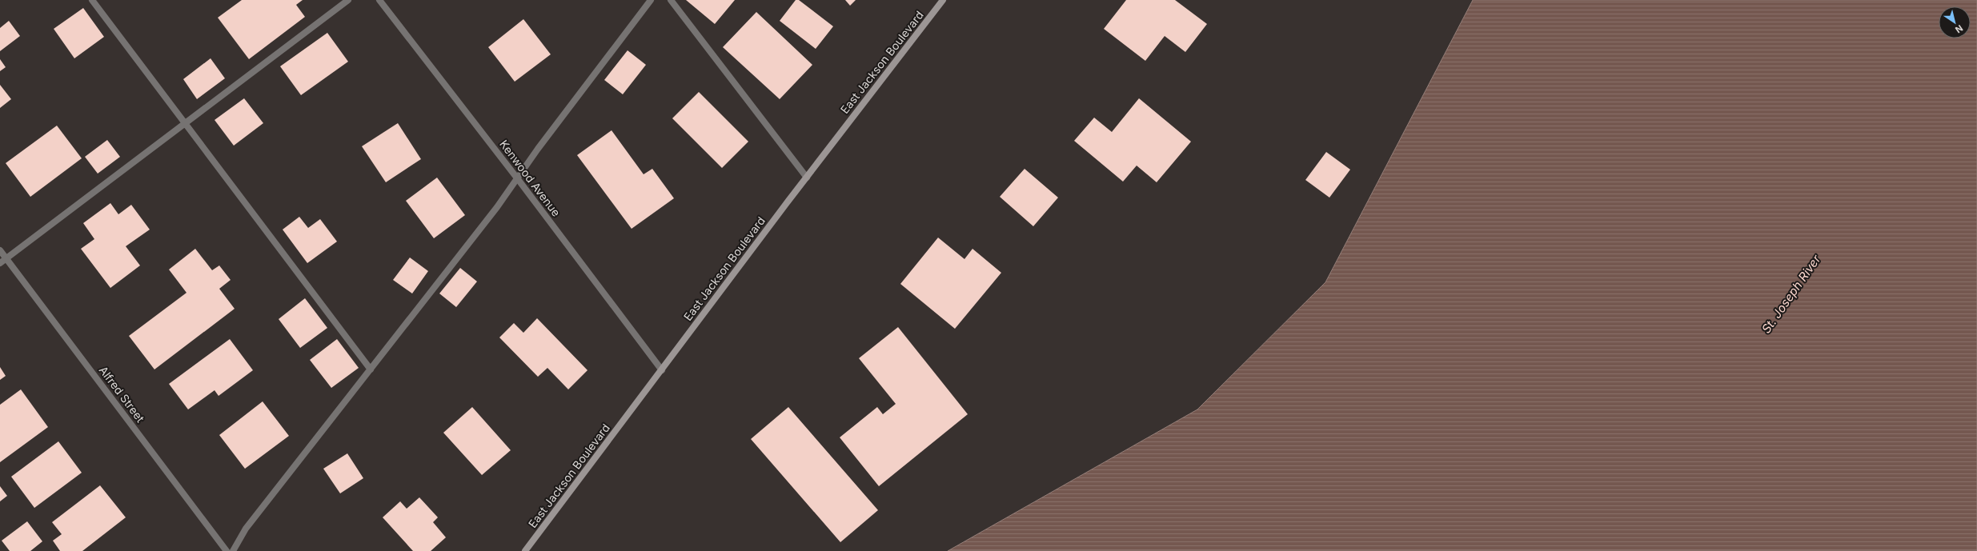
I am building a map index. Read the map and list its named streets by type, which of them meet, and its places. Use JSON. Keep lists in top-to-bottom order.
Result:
{
  "streets": {
    "main road": ["East Jackson Boulevard"],
    "street": ["Kenwood Avenue", "Alfred Street"]
  },
  "crossings": [
    ["East Jackson Boulevard", "Kenwood Avenue"]
  ],
  "water": ["St. Joseph River"],
  "north": "bottom right"
}
